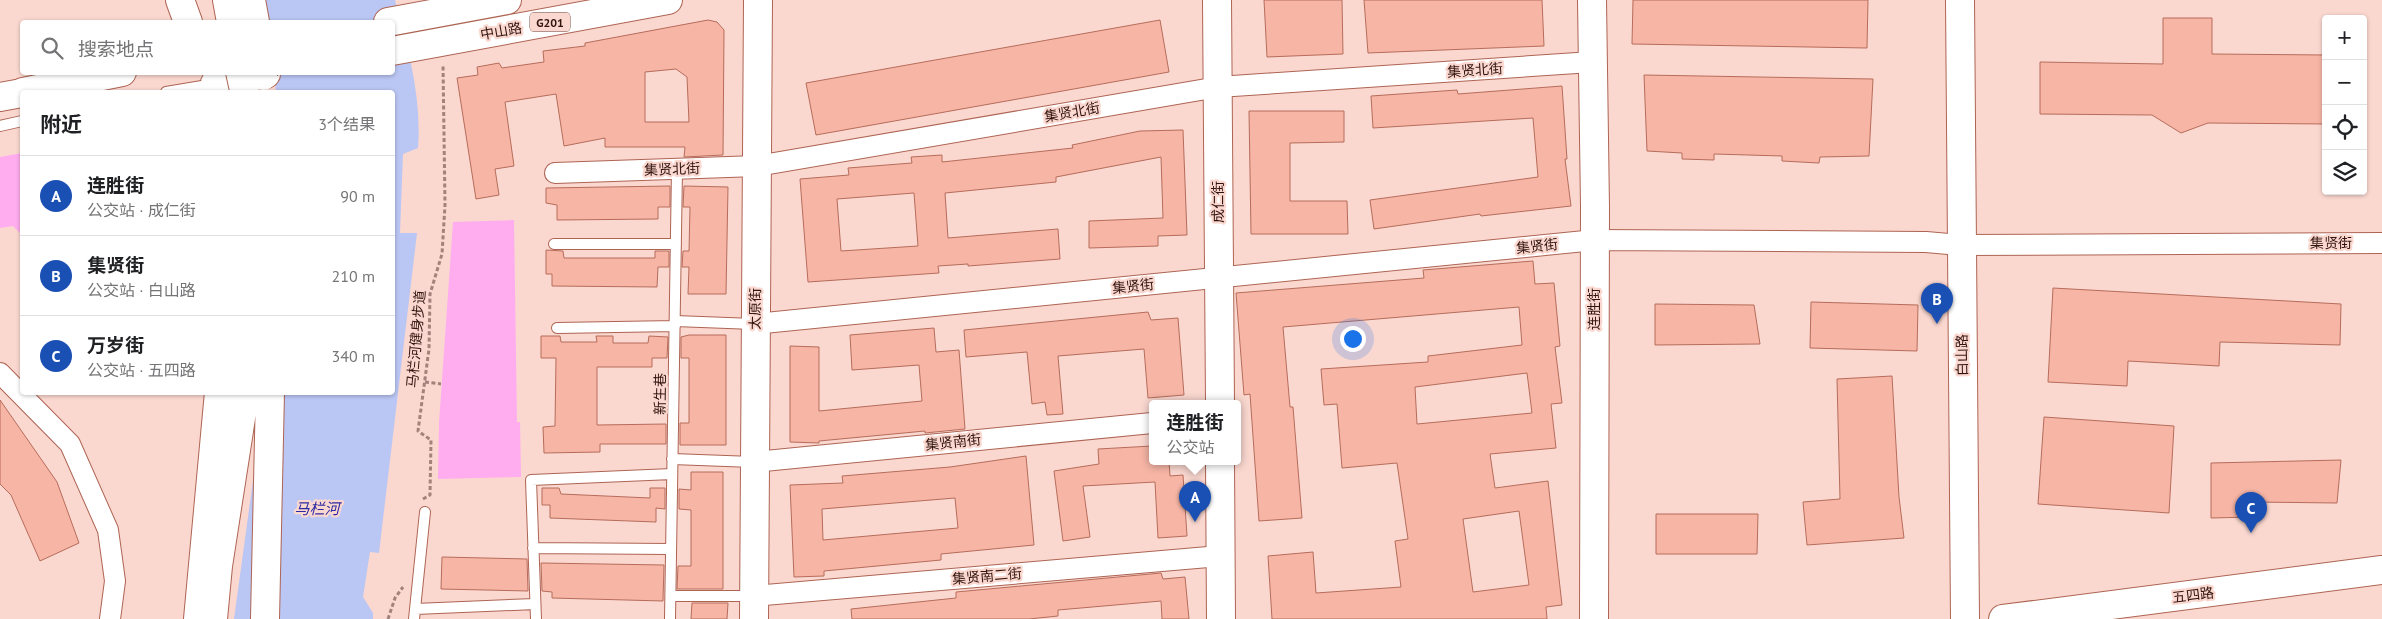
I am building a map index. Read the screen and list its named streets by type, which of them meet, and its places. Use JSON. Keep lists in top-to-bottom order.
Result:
{
  "streets": {
    "main road": [
      "G201",
      "中山路",
      "成仁街",
      "太原街",
      "连胜街",
      "白山路",
      "五四路"
    ],
    "street": [
      "集贤北街",
      "集贤街",
      "集贤南街",
      "集贤南二街"
    ],
    "lane": ["新生巷"],
    "path": ["马栏河健身步道"]
  },
  "crossings": [
    ["中山路", "马栏河健身步道"],
    ["集贤北街", "成仁街"],
    ["集贤北街", "太原街"],
    ["集贤北街", "连胜街"],
    ["集贤北街", "新生巷"],
    ["成仁街", "集贤街"],
    ["集贤街", "太原街"],
    ["集贤街", "连胜街"],
    ["集贤街", "白山路"],
    ["太原街", "集贤南街"],
    ["太原街", "集贤南二街"]
  ],
  "water": ["马栏河"],
  "page": {
    "map_buttons": ["+", "−"],
    "search": "搜索地点",
    "heading": ["附近", "3个结果"],
    "list": [
      {
        "mark": "A",
        "name": "连胜街",
        "note": "公交站 · 成仁街",
        "value": "90 m"
      },
      {
        "mark": "B",
        "name": "集贤街",
        "note": "公交站 · 白山路",
        "value": "210 m"
      },
      {
        "mark": "C",
        "name": "万岁街",
        "note": "公交站 · 五四路",
        "value": "340 m"
      }
    ],
    "pins": ["B", "A", "C"],
    "popup": ["连胜街", "公交站"]
  }
}
